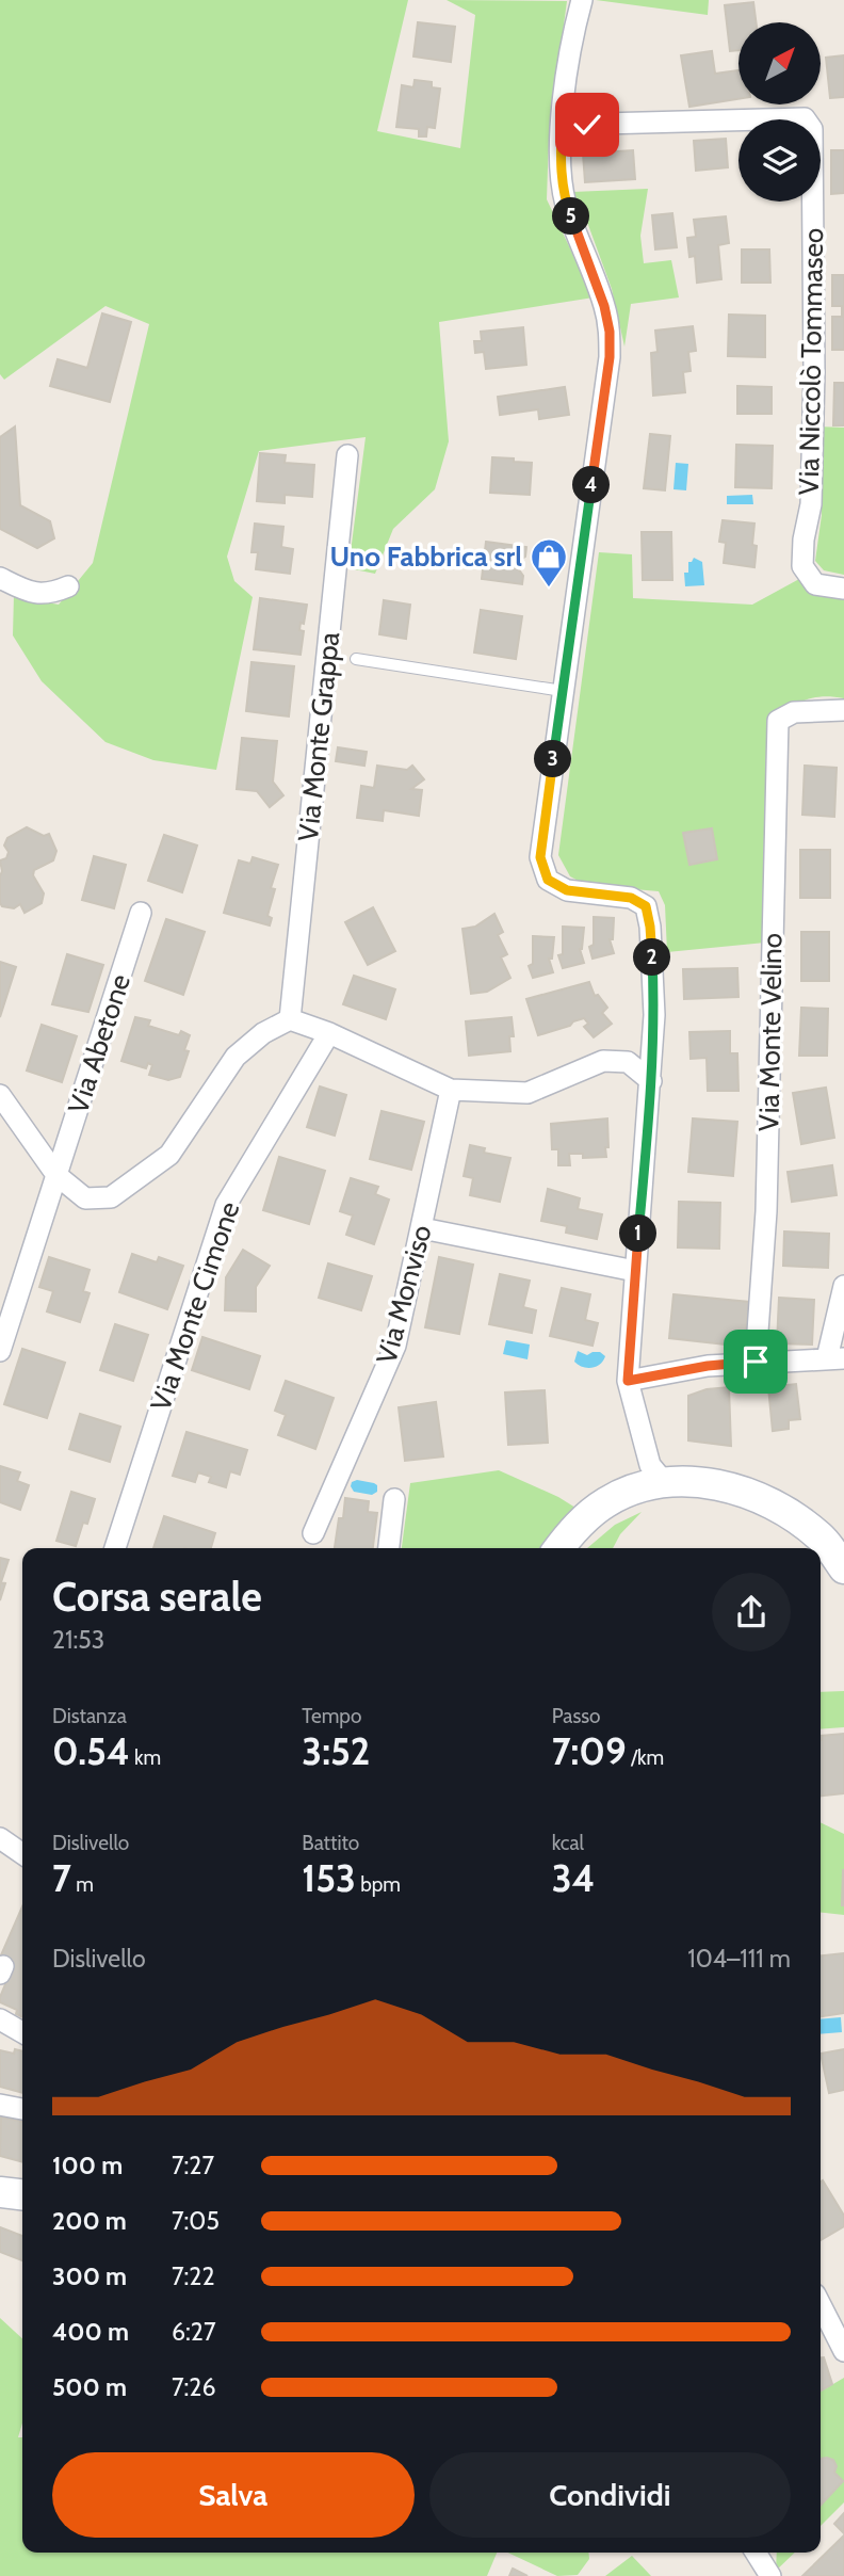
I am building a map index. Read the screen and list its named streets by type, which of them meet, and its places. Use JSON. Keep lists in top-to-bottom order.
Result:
{
  "streets": {
    "street": [
      "Via Niccolò Tommaseo",
      "Via Monte Grappa",
      "Via Monte Velino",
      "Via Abetone",
      "Via Monviso",
      "Via Monte Cimone"
    ]
  },
  "places": {
    "shop": ["Uno Fabbrica srl"]
  },
  "north": "top right",
  "page": {
    "pins": [
      "5",
      "4",
      "3",
      "2",
      "1"
    ],
    "heading": ["Corsa serale", "21:53"],
    "stats": [
      ["Distanza", "0.54 km"],
      ["Tempo", "3:52"],
      ["Passo", "7:09 /km"],
      ["Dislivello", "7 m"],
      ["Battito", "153 bpm"],
      ["kcal", "34"]
    ],
    "chart": ["Dislivello", "104–111 m"],
    "list": [
      {
        "name": "100 m",
        "note": "7:27"
      },
      {
        "name": "200 m",
        "note": "7:05"
      },
      {
        "name": "300 m",
        "note": "7:22"
      },
      {
        "name": "400 m",
        "note": "6:27"
      },
      {
        "name": "500 m",
        "note": "7:26"
      }
    ],
    "buttons": ["Salva", "Condividi"]
  }
}
